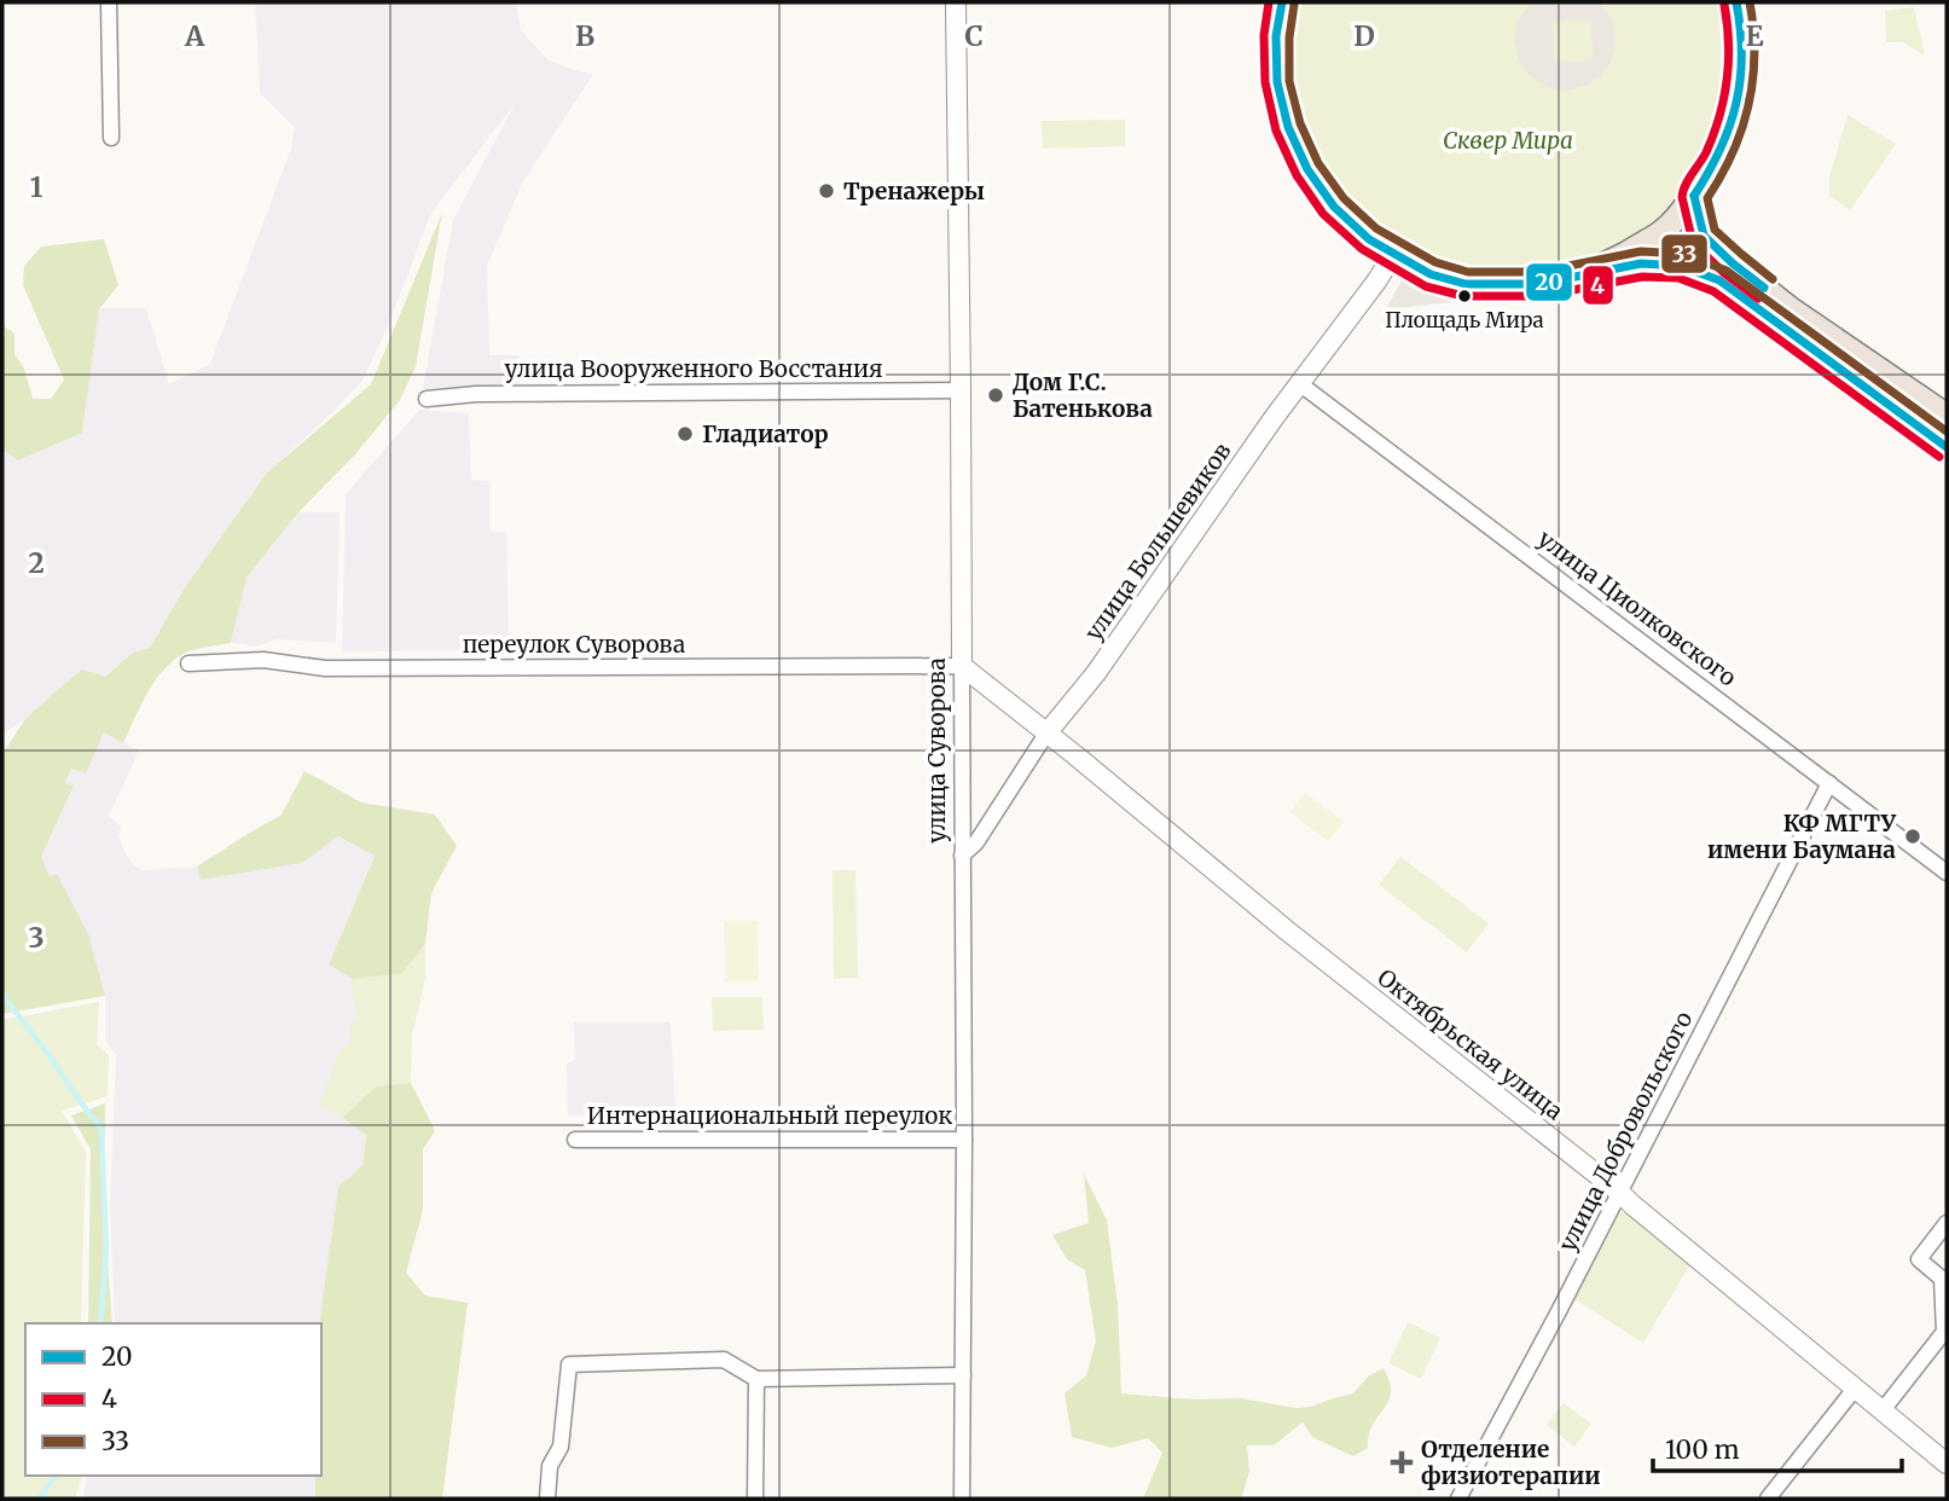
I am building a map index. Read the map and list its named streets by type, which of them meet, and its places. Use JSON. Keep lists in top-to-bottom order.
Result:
{
  "streets": {
    "street": [
      "улица Вооруженного Восстания",
      "улица Большевиков",
      "улица Циолковского",
      "переулок Суворова",
      "улица Суворова",
      "Октябрьская улица",
      "Интернациональный переулок",
      "улица Добровольского"
    ]
  },
  "crossings": [
    ["улица Вооруженного Восстания", "улица Суворова"],
    ["улица Большевиков", "улица Циолковского"],
    ["улица Большевиков", "улица Суворова"],
    ["улица Большевиков", "Октябрьская улица"],
    ["улица Циолковского", "улица Добровольского"],
    ["переулок Суворова", "улица Суворова"],
    ["переулок Суворова", "Октябрьская улица"],
    ["улица Суворова", "Октябрьская улица"],
    ["улица Суворова", "Интернациональный переулок"],
    ["Октябрьская улица", "улица Добровольского"]
  ],
  "parks": ["Сквер Мира"],
  "places": {
    "other": [
      "Тренажеры",
      "Площадь Мира",
      "Дом Г.С. Батенькова",
      "Гладиатор",
      "КФ МГТУ имени Баумана"
    ],
    "health": ["Отделение физиотерапии"]
  },
  "lines": ["transit line 20", "transit line 4", "transit line 33"],
  "legend": ["20", "4", "33"],
  "scale_bar": "100 m",
  "grid": {
    "columns": [
      "A",
      "B",
      "C",
      "D",
      "E"
    ],
    "rows": ["1", "2", "3"]
  }
}
